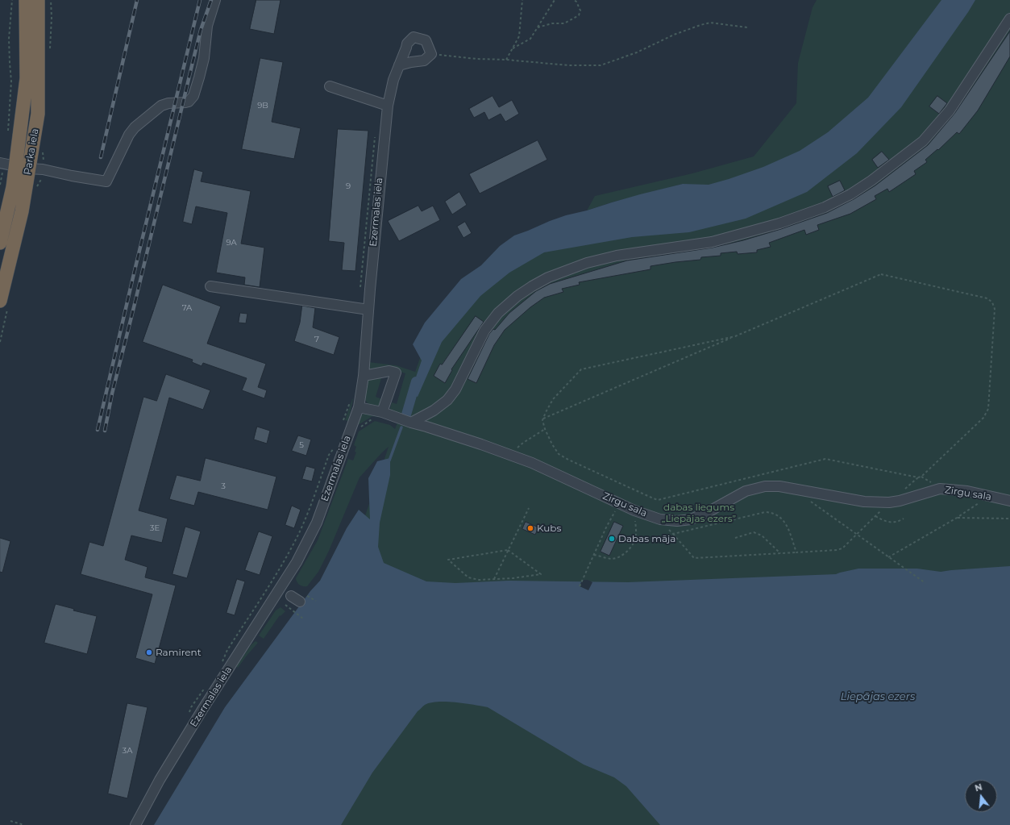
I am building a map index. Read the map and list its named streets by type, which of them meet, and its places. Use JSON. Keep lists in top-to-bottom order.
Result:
{
  "streets": {
    "highway": ["Parka iela"],
    "street": ["Ezermalas iela", "Zirgu sala"]
  },
  "crossings": [
    ["Ezermalas iela", "Zirgu sala"]
  ],
  "water": ["Liepājas ezers"],
  "parks": ["dabas liegums „Liepājas ezers”"],
  "places": ["Kubs", "Dabas māja", "Ramirent"],
  "house_numbers": [
    "9B",
    "9",
    "9A",
    "7A",
    "7",
    "5",
    "3",
    "3E",
    "3A"
  ],
  "north": "top"
}
